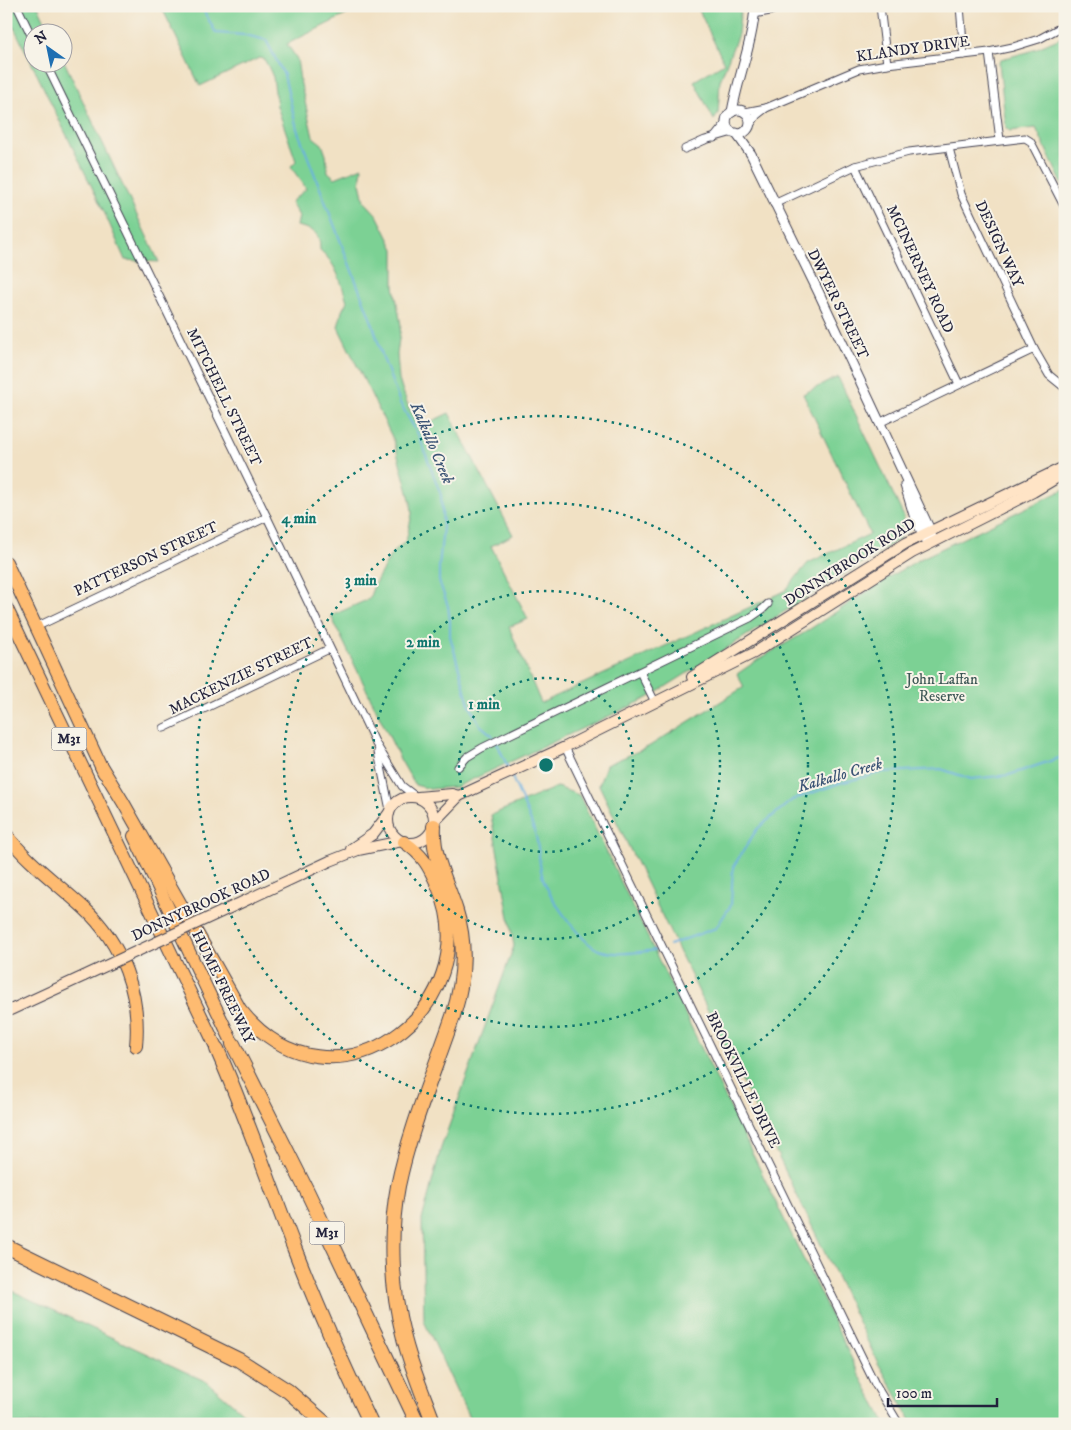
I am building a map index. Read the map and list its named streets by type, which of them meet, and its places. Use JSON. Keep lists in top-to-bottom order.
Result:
{
  "streets": {
    "highway": ["M31", "HUME FREEWAY"],
    "main road": ["DONNYBROOK ROAD"],
    "street": [
      "KLANDY DRIVE",
      "DESIGN WAY",
      "MCINERNEY ROAD",
      "DWYER STREET",
      "MITCHELL STREET",
      "PATTERSON STREET",
      "MACKENZIE STREET",
      "BROOKVILLE DRIVE"
    ]
  },
  "crossings": [
    ["KLANDY DRIVE", "DWYER STREET"],
    ["DWYER STREET", "DONNYBROOK ROAD"],
    ["MITCHELL STREET", "PATTERSON STREET"],
    ["MITCHELL STREET", "DONNYBROOK ROAD"],
    ["MITCHELL STREET", "MACKENZIE STREET"],
    ["PATTERSON STREET", "HUME FREEWAY"],
    ["DONNYBROOK ROAD", "BROOKVILLE DRIVE"]
  ],
  "water": ["Kalkallo Creek"],
  "parks": ["John Laffan Reserve"],
  "scale_bar": "100 m",
  "north": "top left",
  "rings": [
    "4 min",
    "3 min",
    "2 min",
    "1 min"
  ]
}
